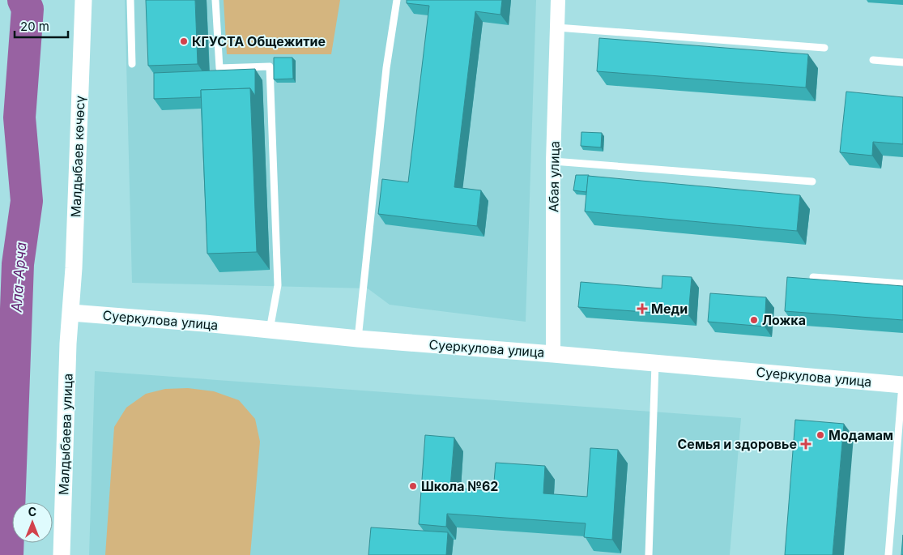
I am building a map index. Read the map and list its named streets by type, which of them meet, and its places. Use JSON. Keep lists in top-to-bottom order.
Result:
{
  "streets": {
    "street": [
      "Малдыбаев көчөсү",
      "Абая улица",
      "Суеркулова улица",
      "Малдыбаева улица"
    ]
  },
  "crossings": [
    ["Малдыбаев көчөсү", "Суеркулова улица"],
    ["Малдыбаев көчөсү", "Малдыбаева улица"],
    ["Абая улица", "Суеркулова улица"],
    ["Суеркулова улица", "Малдыбаева улица"]
  ],
  "water": ["Ала-Арча"],
  "places": {
    "other": [
      "КГУСТА Общежитие",
      "Ложка",
      "Модамам",
      "Школа №62"
    ],
    "health": ["Меди", "Семья и здоровье"]
  },
  "scale_bar": "20 m",
  "north": "top"
}
